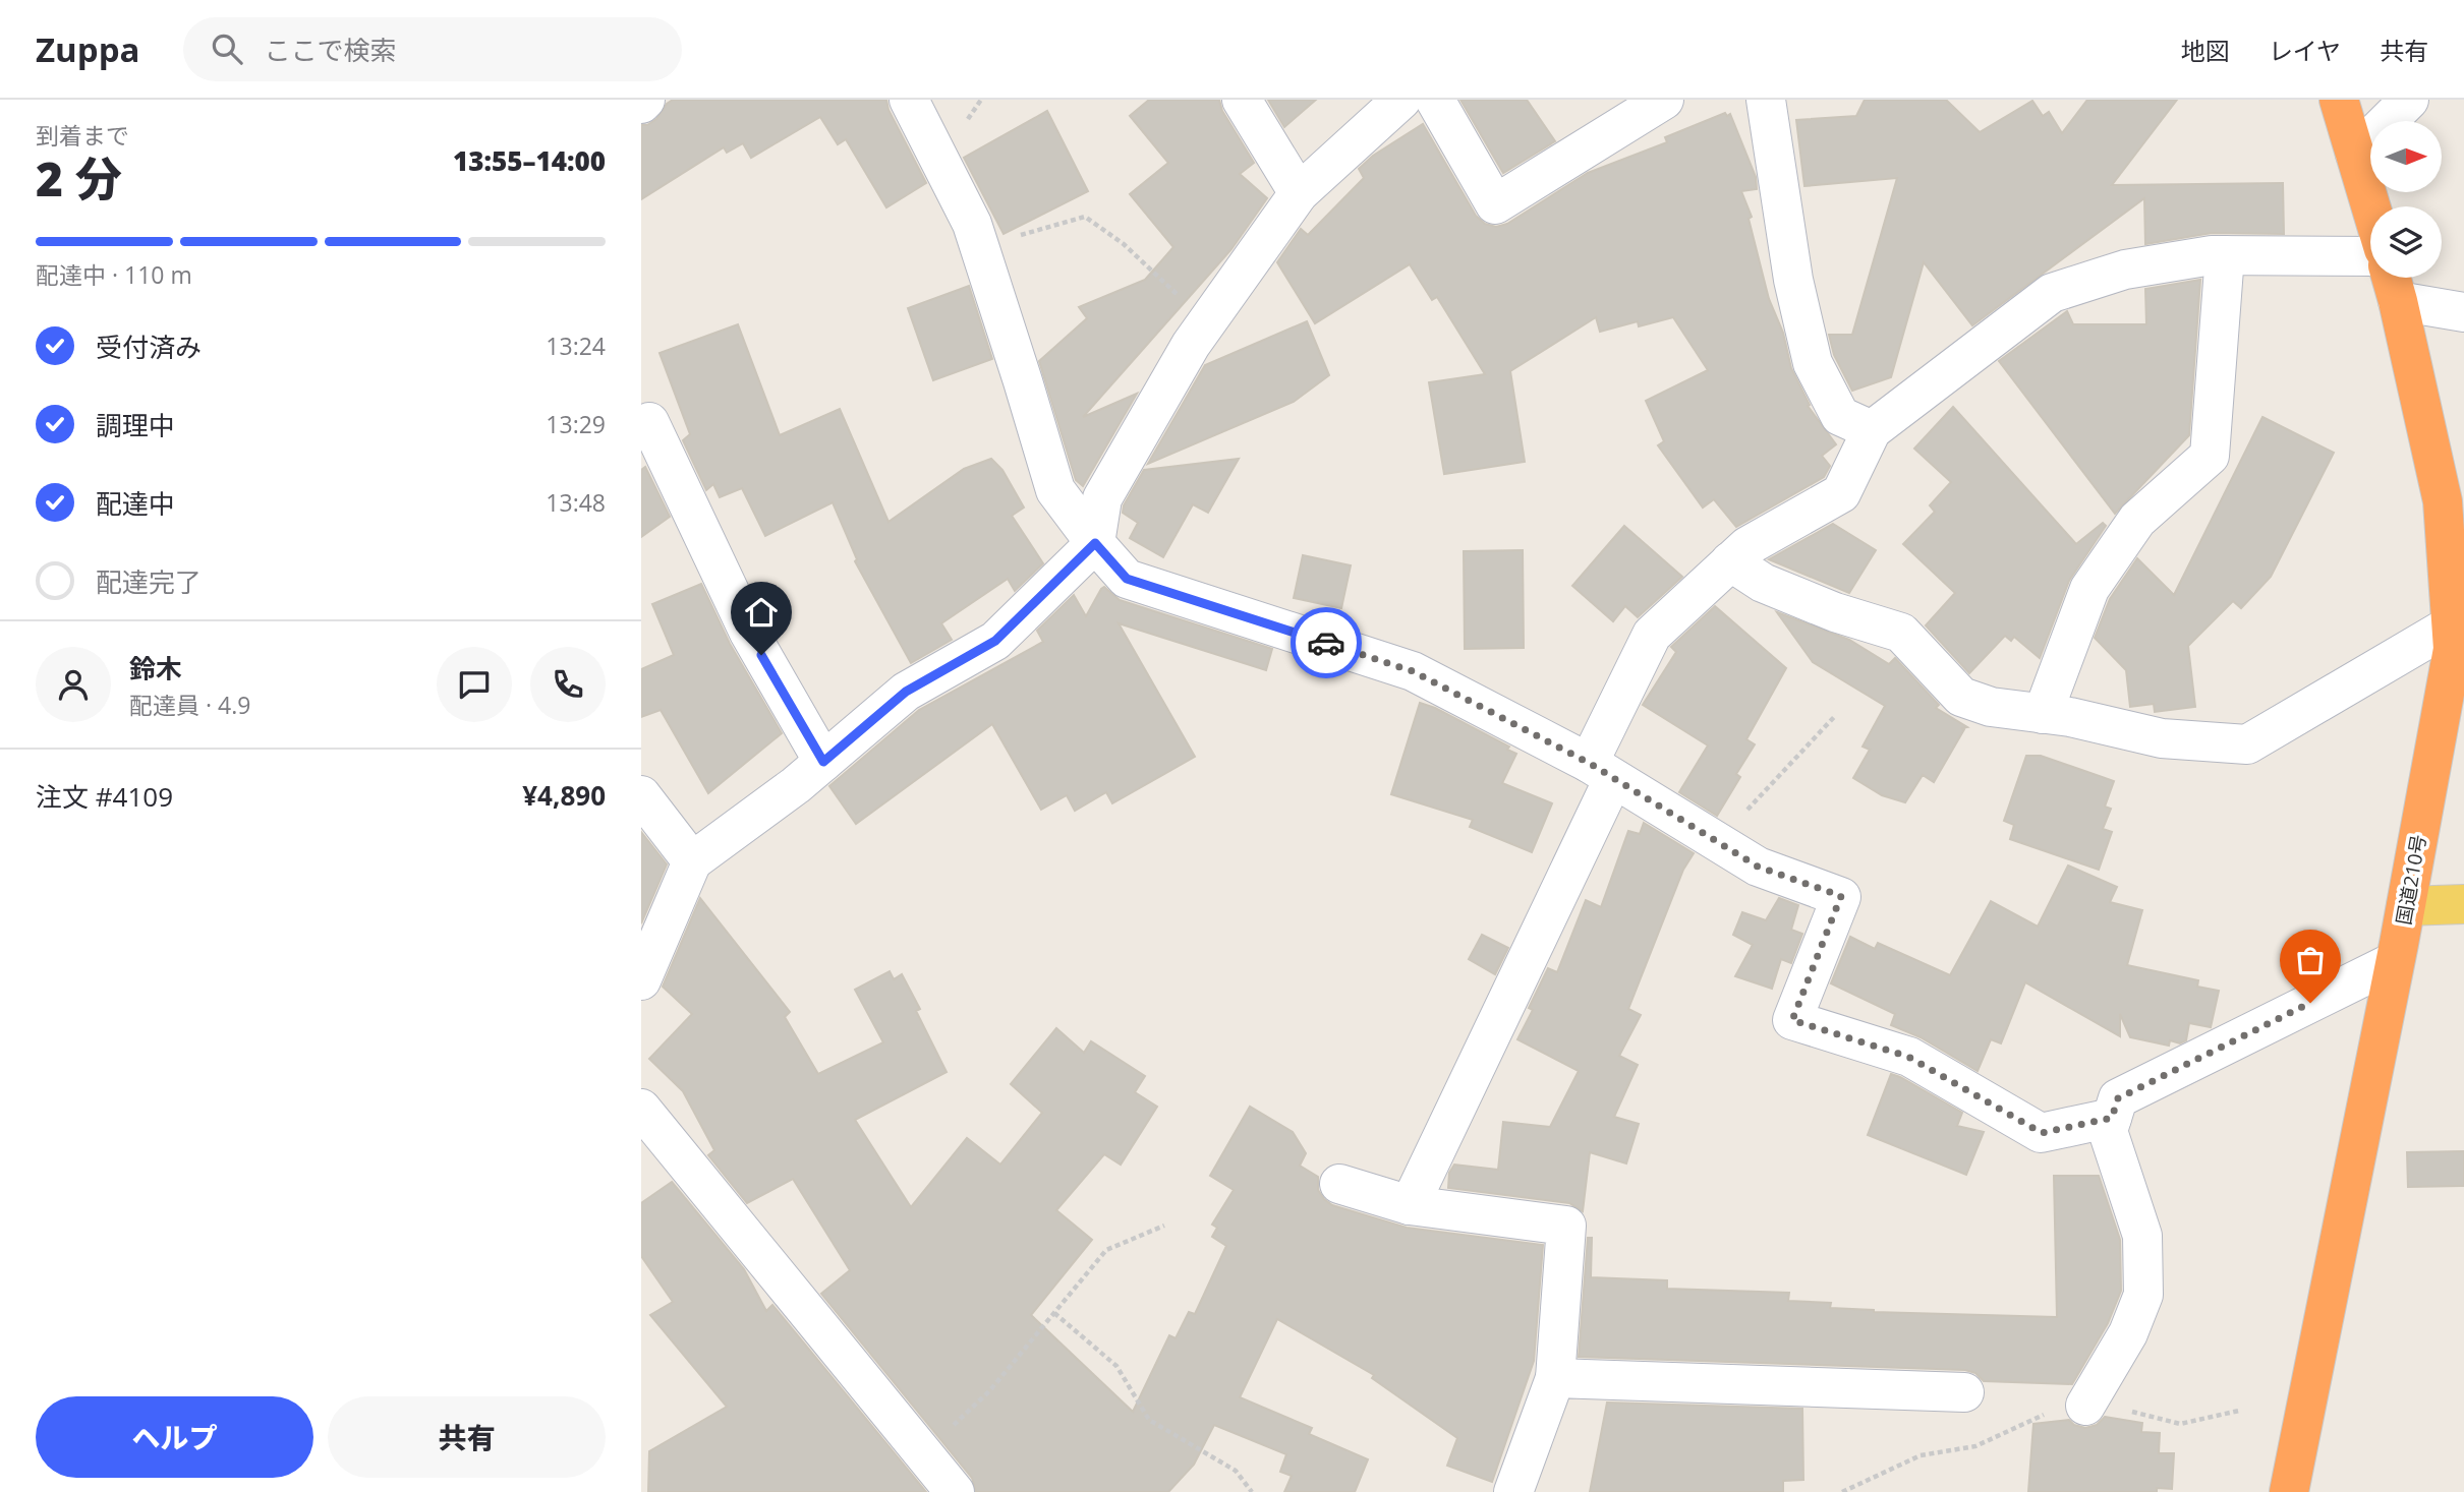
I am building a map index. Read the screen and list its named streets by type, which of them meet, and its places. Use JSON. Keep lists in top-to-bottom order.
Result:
{
  "streets": {
    "highway": ["国道210号"]
  },
  "north": "right",
  "page": {
    "header": "Zuppa",
    "search": "ここで検索",
    "nav": ["地図", "レイヤ", "共有"],
    "heading": ["2 分", "到着まで", "13:55–14:00"],
    "panel": [
      "鈴木",
      "配達員 · 4.9",
      "注文 #4109",
      "¥4,890"
    ],
    "bar": "配達中 · 110 m",
    "list": [
      ["受付済み", "13:24"],
      ["調理中", "13:29"],
      ["配達中", "13:48"],
      "配達完了"
    ],
    "buttons": ["ヘルプ", "共有"]
  }
}
